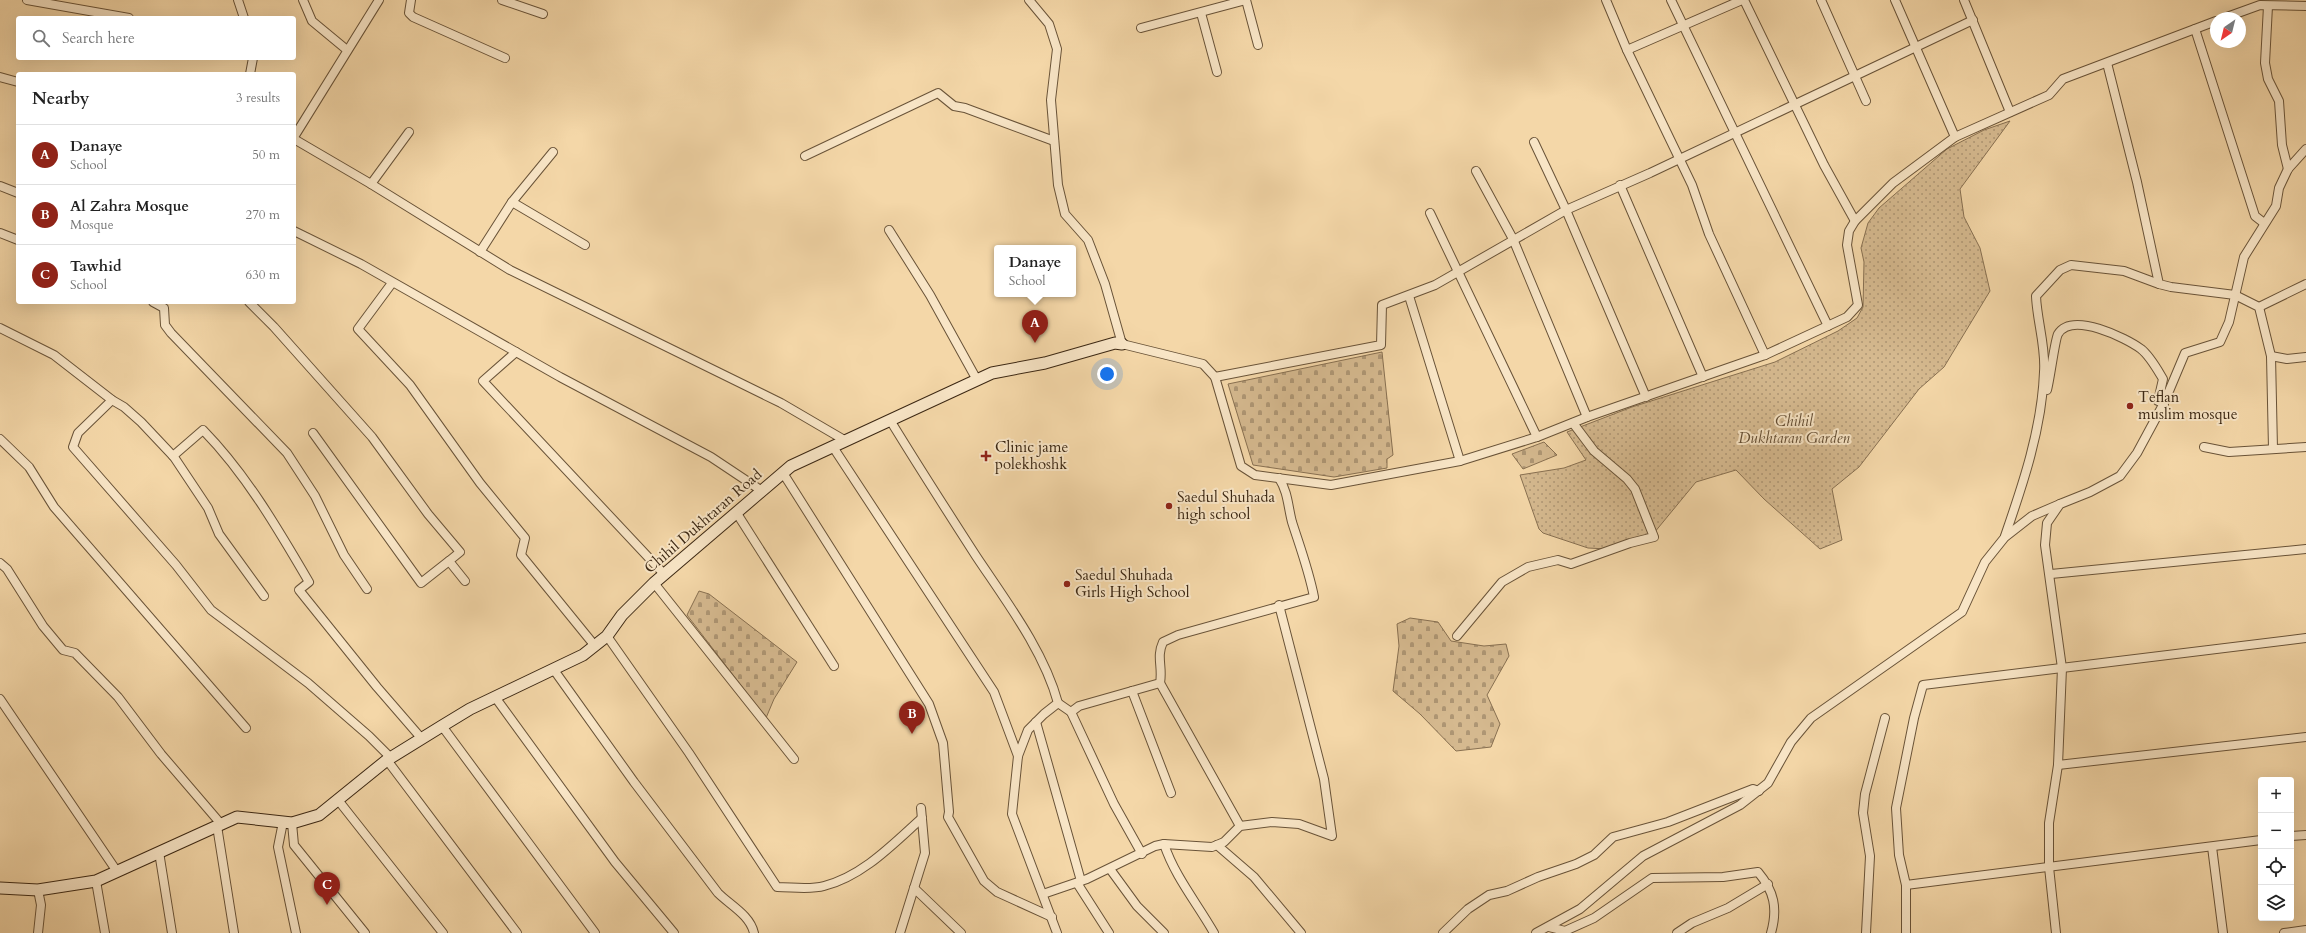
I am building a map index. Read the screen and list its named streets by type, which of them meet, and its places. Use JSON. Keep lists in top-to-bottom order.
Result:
{
  "streets": {
    "street": ["Chihil Dukhtaran Road"]
  },
  "parks": ["Chihil Dukhtaran Garden"],
  "places": {
    "other": ["Teflan muslim mosque", "Saedul Shuhada high school", "Saedul Shuhada Girls High School"],
    "health": ["Clinic jame polekhoshk"]
  },
  "north": "bottom left",
  "page": {
    "search": "Search here",
    "heading": ["Nearby", "3 results"],
    "list": [
      {
        "mark": "A",
        "name": "Danaye",
        "note": "School",
        "value": "50 m"
      },
      {
        "mark": "B",
        "name": "Al Zahra Mosque",
        "note": "Mosque",
        "value": "270 m"
      },
      {
        "mark": "C",
        "name": "Tawhid",
        "note": "School",
        "value": "630 m"
      }
    ],
    "popup": ["Danaye", "School"],
    "pins": ["A", "B", "C"],
    "map_buttons": ["+", "−"]
  }
}
